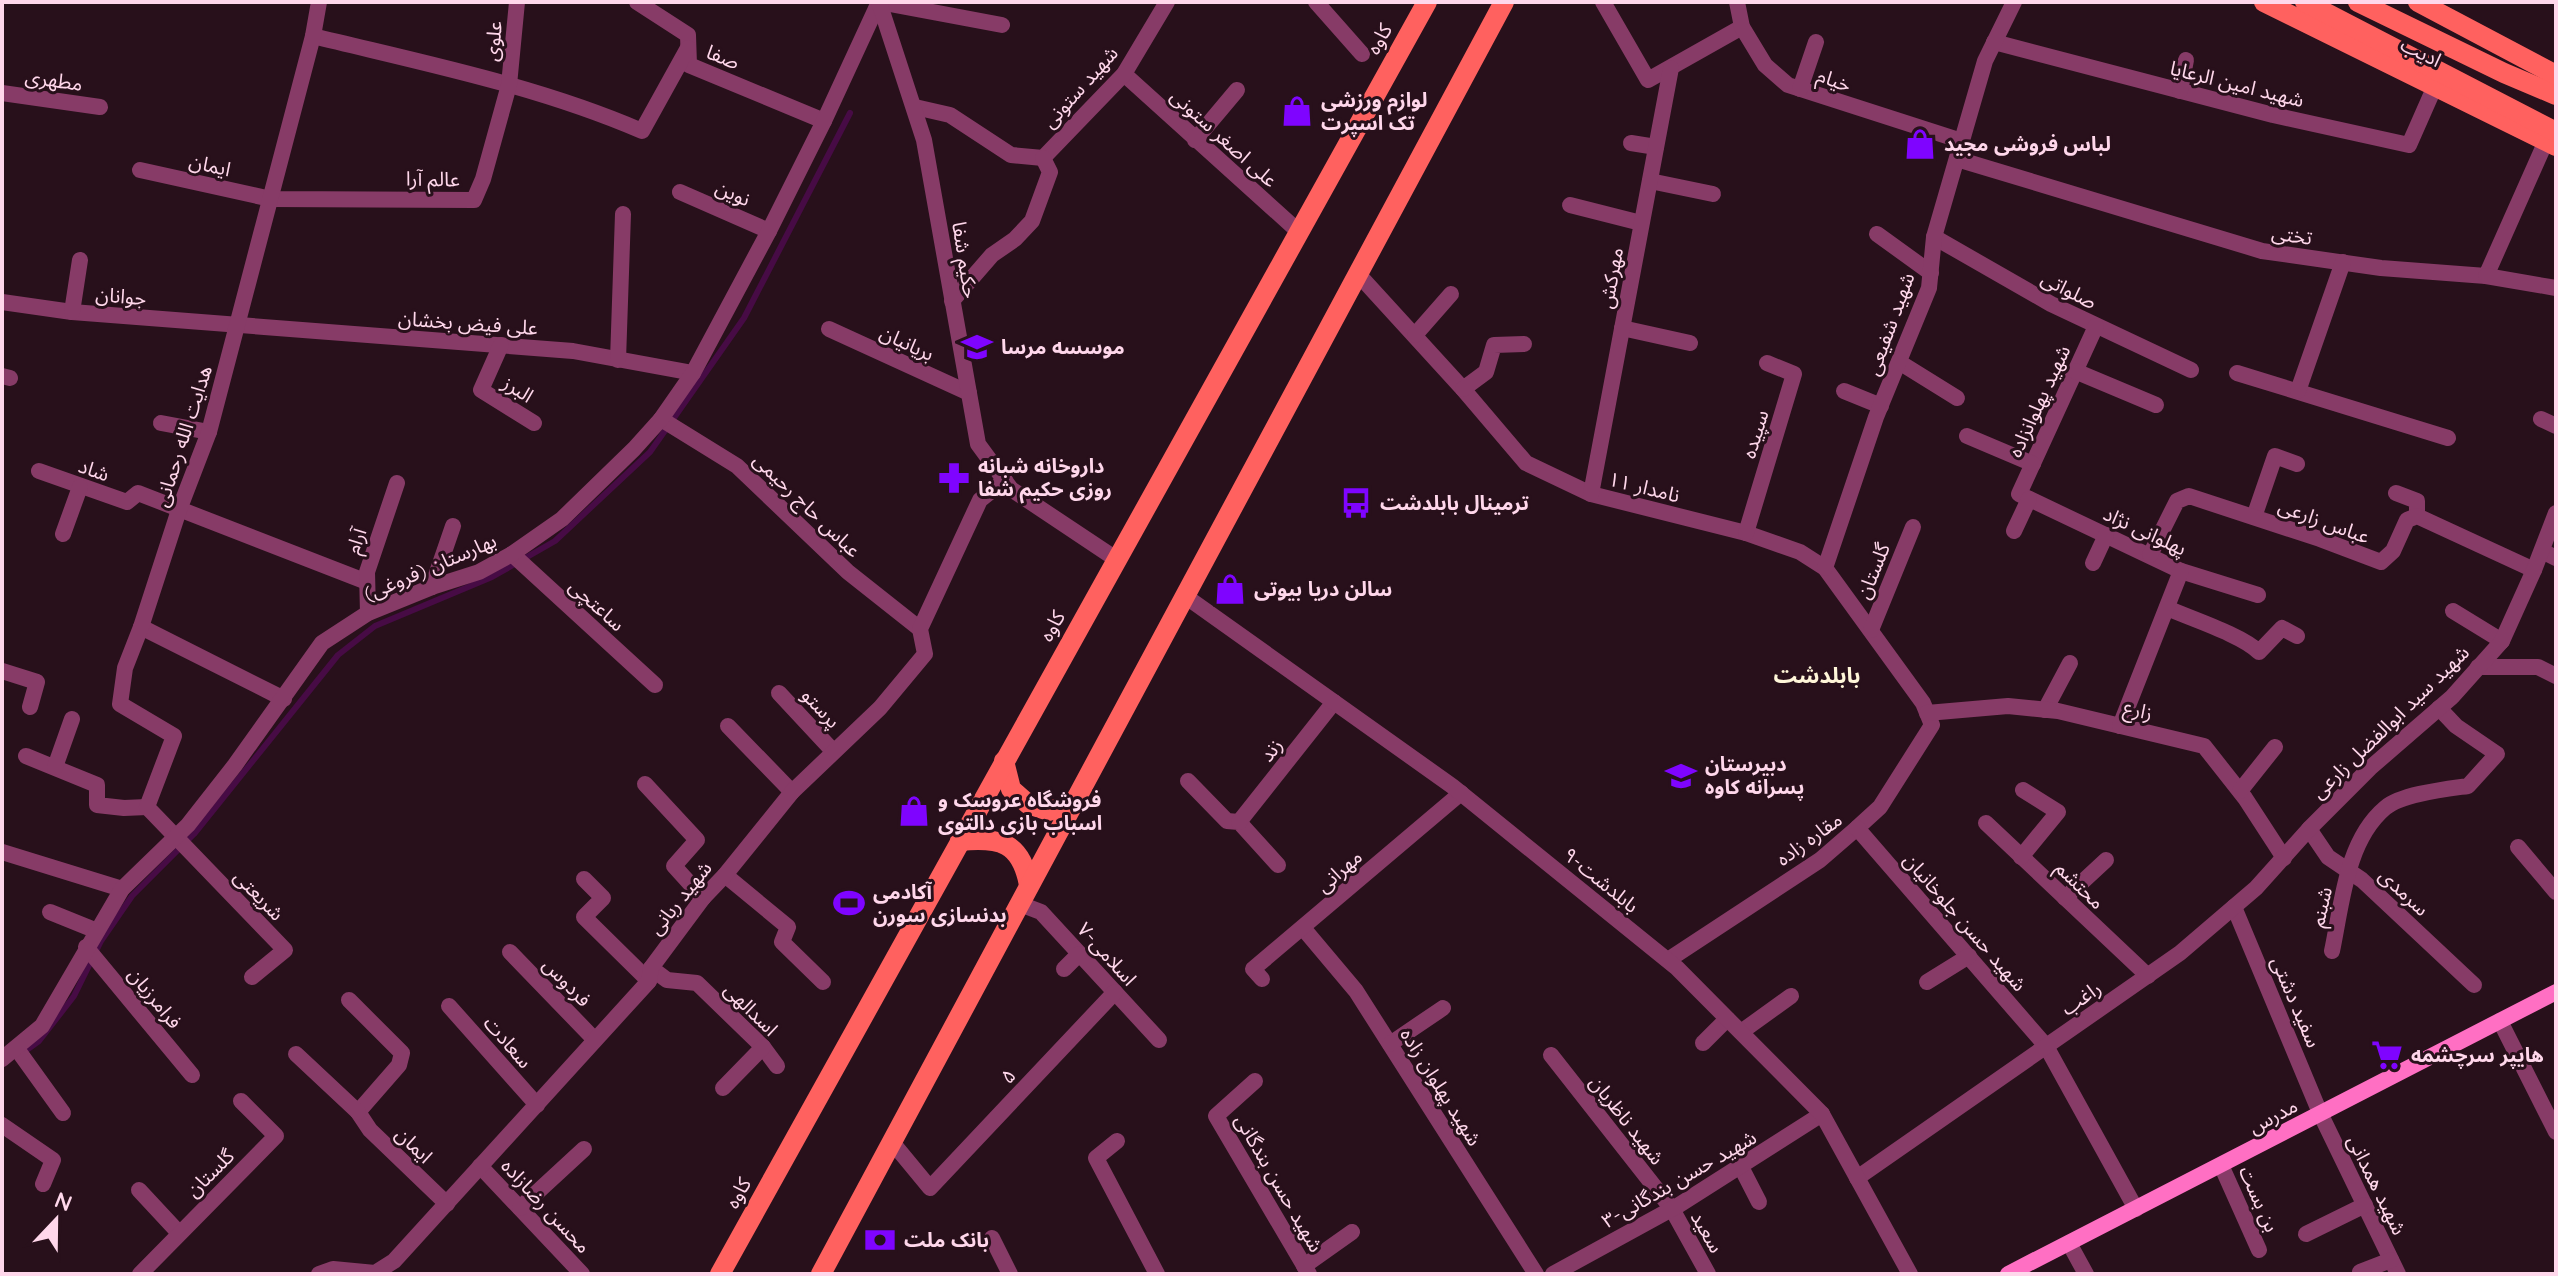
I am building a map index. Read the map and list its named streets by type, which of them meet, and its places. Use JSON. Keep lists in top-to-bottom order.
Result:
{
  "streets": {
    "main road": ["کاوه", "ادیب", "مدرس"],
    "street": [
      "علوی",
      "صفا",
      "مطهری",
      "خیام",
      "شهید امین الرعایا",
      "شهید ستونی",
      "علی اصغر ستونی",
      "ایمان",
      "عالم آرا",
      "نوین",
      "تختی",
      "حکیم شفا",
      "مهرکش",
      "صلواتی",
      "جوانان",
      "علی فیض بخشان",
      "شهید شفیعی",
      "بریانیان",
      "البرز",
      "شهید پهلوانزاده",
      "سپیده",
      "هدایت الله رحمانی",
      "شاد",
      "۱۱ نامدار",
      "عباس حاج رحیمی",
      "عباس زارعی",
      "پهلوانی نژاد",
      "آرام",
      "بهارستان (فروغی)",
      "گلستان",
      "ساعتچی",
      "پرستو",
      "زارع",
      "شهید سید ابوالفضل زارعی",
      "زند",
      "مقاره زاده",
      "مهرانی",
      "۹-بابلدشت",
      "محتشم",
      "سرمدی",
      "شریعتی",
      "شهید ربانی",
      "شبنم",
      "شهید حسن جلوخانیان",
      "۷-اسلامی",
      "فردوس",
      "فرامرزیان",
      "راغب",
      "سفید دشتی",
      "اسدالهی",
      "سعادت",
      "۵",
      "شهید پهلوان زاده",
      "شهید ناظریان",
      "۳-شهید حسن بندگانی",
      "شهید حسن بندگانی",
      "شهید همدانی",
      "بن بست",
      "محسن رضازاده",
      "سعید"
    ]
  },
  "crossings": [
    ["کاوه", "علی اصغر ستونی"],
    ["کاوه", "حکیم شفا"],
    ["علوی", "عالم آرا"],
    ["ادیب", "شهید امین الرعایا"],
    ["صفا", "بهارستان (فروغی)"],
    ["خیام", "شهید شفیعی"],
    ["شهید امین الرعایا", "شهید شفیعی"],
    ["شهید ستونی", "علی اصغر ستونی"],
    ["شهید ستونی", "حکیم شفا"],
    ["ایمان", "عالم آرا"],
    ["ایمان", "هدایت الله رحمانی"],
    ["ایمان", "شهید ربانی"],
    ["عالم آرا", "هدایت الله رحمانی"],
    ["نوین", "بهارستان (فروغی)"],
    ["تختی", "شهید شفیعی"],
    ["حکیم شفا", "بریانیان"],
    ["حکیم شفا", "بهارستان (فروغی)"],
    ["حکیم شفا", "شهید ربانی"],
    ["مهرکش", "۱۱ نامدار"],
    ["صلواتی", "شهید شفیعی"],
    ["صلواتی", "شهید پهلوانزاده"],
    ["جوانان", "علی فیض بخشان"],
    ["جوانان", "هدایت الله رحمانی"],
    ["علی فیض بخشان", "البرز"],
    ["علی فیض بخشان", "هدایت الله رحمانی"],
    ["علی فیض بخشان", "بهارستان (فروغی)"],
    ["شهید شفیعی", "۱۱ نامدار"],
    ["شهید پهلوانزاده", "پهلوانی نژاد"],
    ["سپیده", "۱۱ نامدار"],
    ["هدایت الله رحمانی", "شاد"],
    ["۱۱ نامدار", "گلستان"],
    ["۱۱ نامدار", "زارع"],
    ["۱۱ نامدار", "مقاره زاده"],
    ["عباس حاج رحیمی", "بهارستان (فروغی)"],
    ["عباس حاج رحیمی", "شهید ربانی"],
    ["عباس زارعی", "پهلوانی نژاد"],
    ["آرام", "بهارستان (فروغی)"],
    ["بهارستان (فروغی)", "ساعتچی"],
    ["بهارستان (فروغی)", "شریعتی"],
    ["بهارستان (فروغی)", "فرامرزیان"],
    ["پرستو", "شهید ربانی"],
    ["زارع", "مقاره زاده"],
    ["زارع", "راغب"],
    ["شهید سید ابوالفضل زارعی", "سرمدی"],
    ["شهید سید ابوالفضل زارعی", "شبنم"],
    ["شهید سید ابوالفضل زارعی", "راغب"],
    ["زند", "۹-بابلدشت"],
    ["مقاره زاده", "۹-بابلدشت"],
    ["مقاره زاده", "شهید حسن جلوخانیان"],
    ["مهرانی", "۹-بابلدشت"],
    ["مهرانی", "شهید پهلوان زاده"],
    ["۹-بابلدشت", "راغب"],
    ["۹-بابلدشت", "۳-شهید حسن بندگانی"],
    ["محتشم", "راغب"],
    ["سرمدی", "شبنم"],
    ["سرمدی", "راغب"],
    ["شهید ربانی", "فردوس"],
    ["شهید ربانی", "اسدالهی"],
    ["شهید ربانی", "سعادت"],
    ["شهید ربانی", "محسن رضازاده"],
    ["شهید حسن جلوخانیان", "راغب"],
    ["شهید حسن جلوخانیان", "مدرس"],
    ["۷-اسلامی", "۵"],
    ["راغب", "سفید دشتی"],
    ["سفید دشتی", "مدرس"],
    ["سفید دشتی", "شهید همدانی"],
    ["مدرس", "شهید همدانی"],
    ["مدرس", "بن بست"],
    ["شهید ناظریان", "۳-شهید حسن بندگانی"],
    ["شهید ناظریان", "سعید"],
    ["۳-شهید حسن بندگانی", "سعید"]
  ],
  "districts": ["بابلدشت"],
  "places": {
    "shop": [
      "لوازم ورزشی تک اسپرت",
      "لباس فروشی مجید",
      "سالن دریا بیوتی",
      "فروشگاه عروسک و اسباب بازی دالتوی"
    ],
    "school or university": ["موسسه مرسا", "دبیرستان پسرانه کاوه"],
    "pharmacy": ["داروخانه شبانه‌ روزی حکیم شفا"],
    "bus stop": ["ترمینال بابلدشت"],
    "sports": ["آکادمی بدنسازی سورن"],
    "supermarket": ["هایپر سرچشمه"],
    "bank": ["بانک ملت"]
  },
  "north": "top"
}
